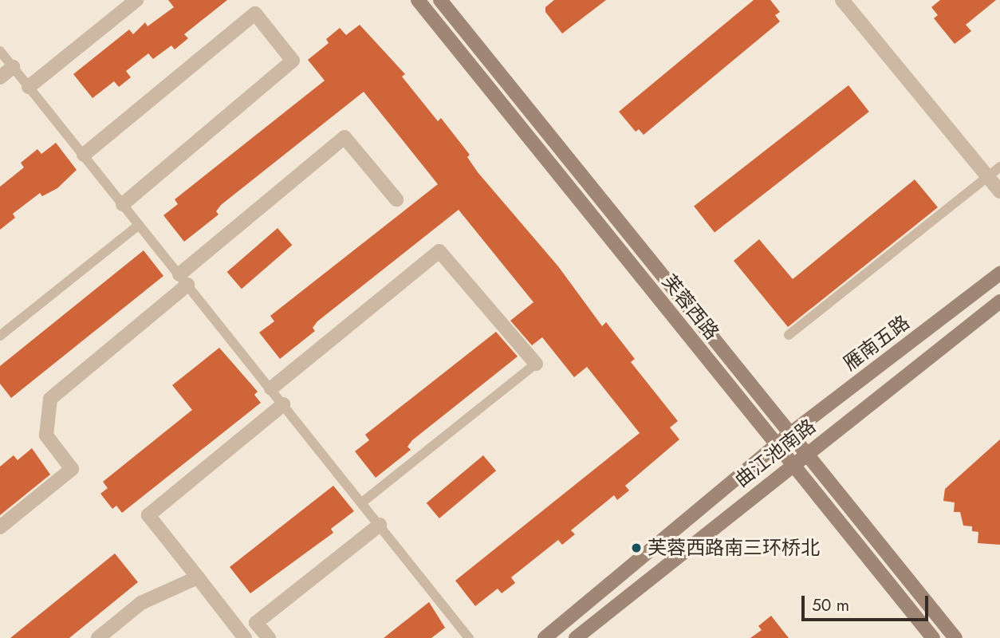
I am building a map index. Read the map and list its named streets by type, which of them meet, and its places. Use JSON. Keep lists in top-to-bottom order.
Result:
{
  "streets": {
    "main road": ["芙蓉西路", "雁南五路", "曲江池南路"]
  },
  "crossings": [
    ["芙蓉西路", "雁南五路"],
    ["芙蓉西路", "曲江池南路"],
    ["雁南五路", "曲江池南路"]
  ],
  "places": ["芙蓉西路南三环桥北"],
  "scale_bar": "50 m"
}
